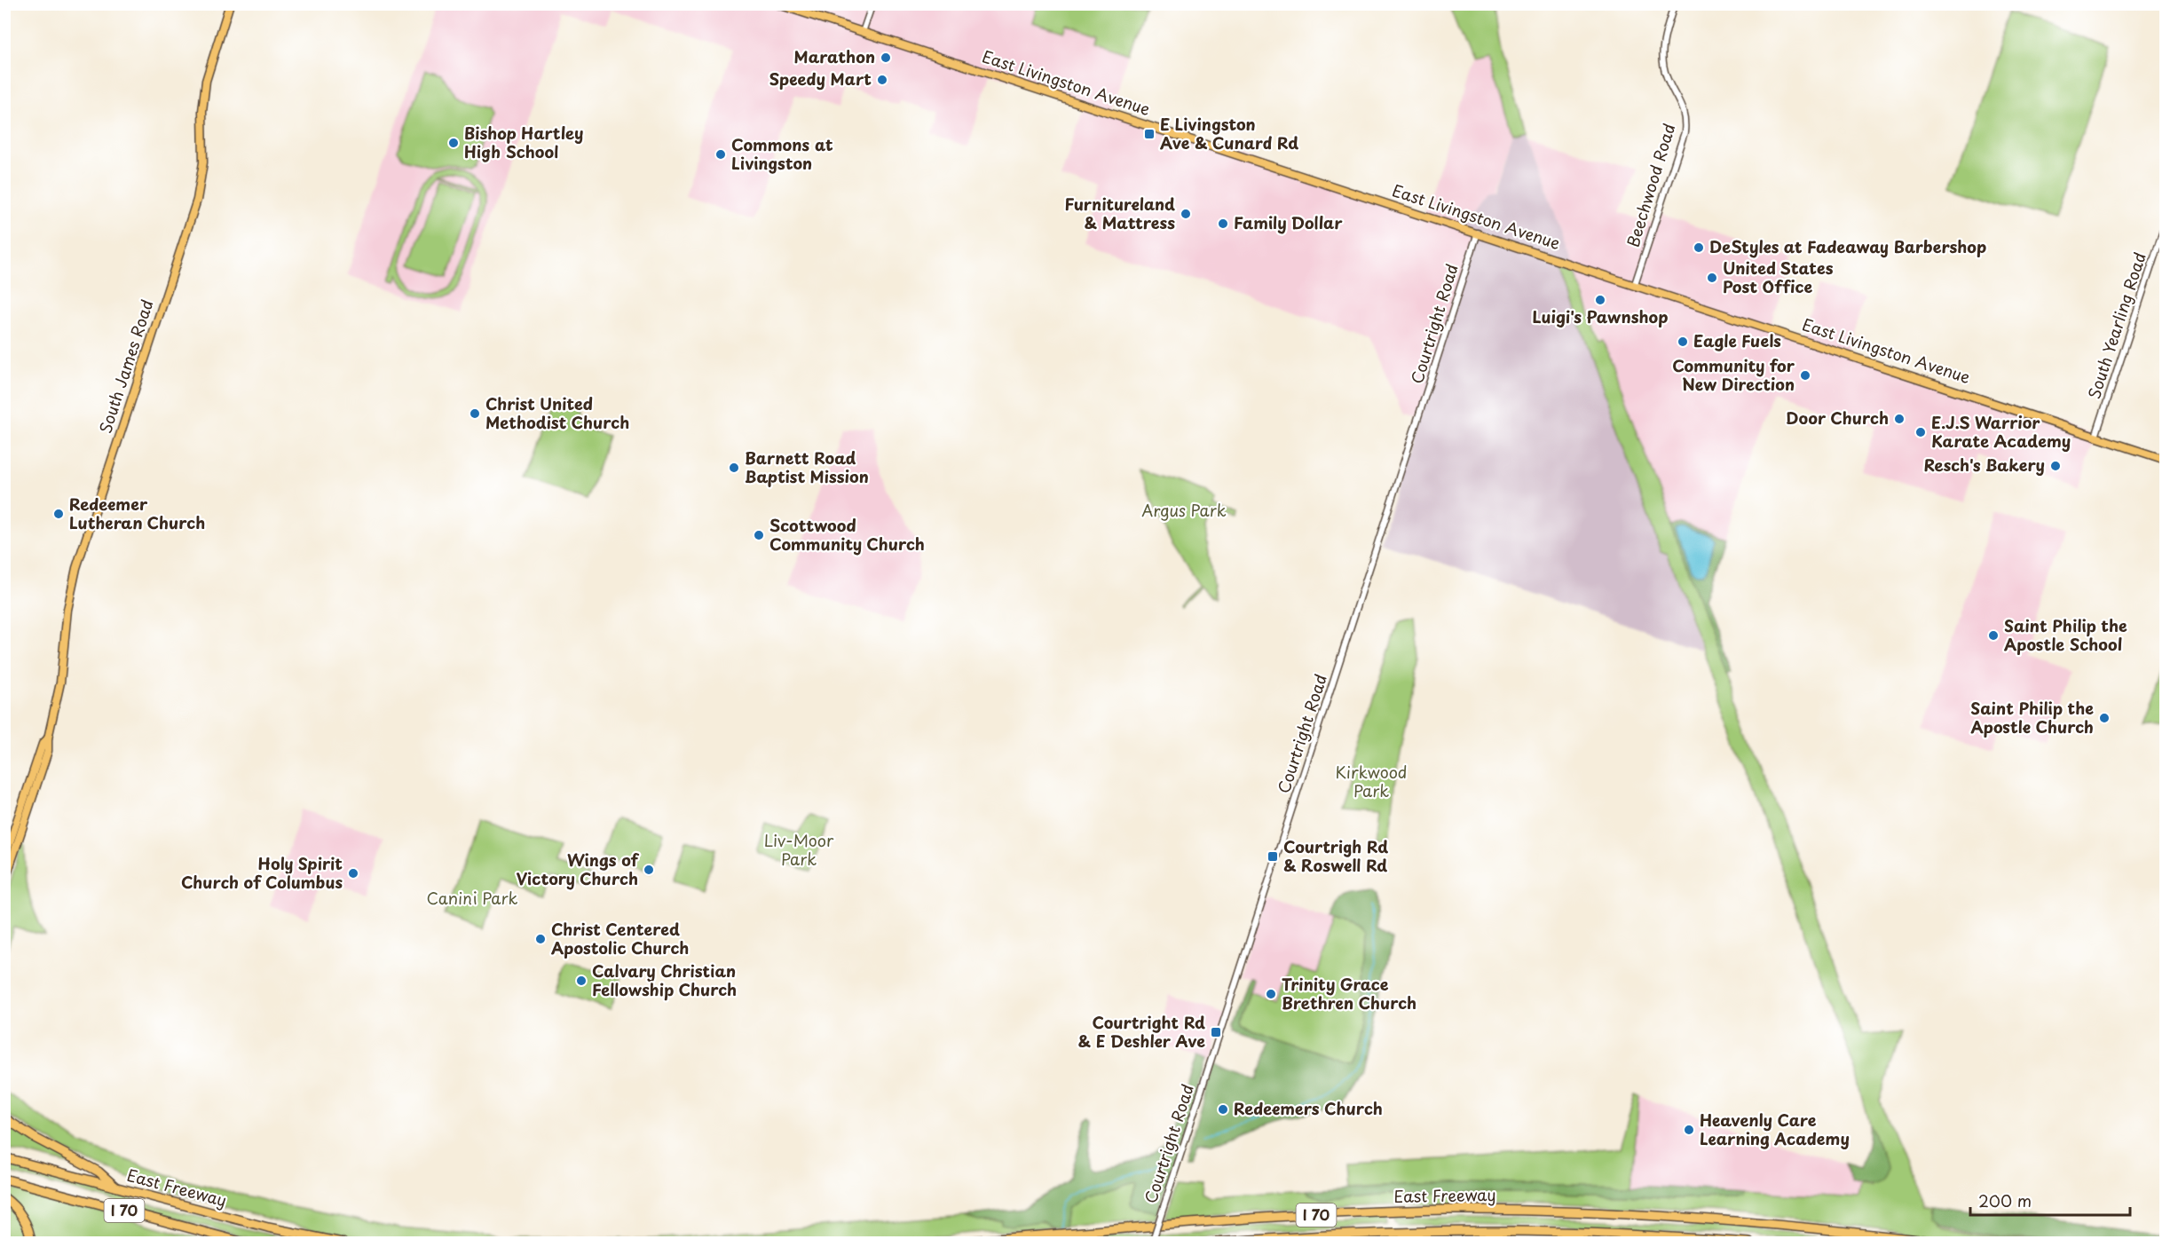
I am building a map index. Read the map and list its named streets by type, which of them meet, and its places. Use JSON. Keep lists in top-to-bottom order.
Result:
{
  "streets": {
    "highway": ["East Freeway", "I 70"],
    "main road": ["East Livingston Avenue", "South James Road"],
    "street": ["Beechwood Road", "Courtright Road", "South Yearling Road"]
  },
  "crossings": [
    ["East Livingston Avenue", "Beechwood Road"],
    ["East Livingston Avenue", "Courtright Road"],
    ["East Livingston Avenue", "South Yearling Road"]
  ],
  "parks": [
    "Argus Park",
    "Kirkwood Park",
    "Liv-Moor Park",
    "Canini Park"
  ],
  "places": {
    "other": [
      "Marathon",
      "Speedy Mart",
      "Bishop Hartley High School",
      "Commons at Livingston",
      "Furnitureland & Mattress",
      "Family Dollar",
      "DeStyles at Fadeaway Barbershop",
      "United States Post Office",
      "Luigi's Pawnshop",
      "Eagle Fuels",
      "Community for New Direction",
      "Christ United Methodist Church",
      "Door Church",
      "E.J.S Warrior Karate Academy",
      "Resch's Bakery",
      "Barnett Road Baptist Mission",
      "Redeemer Lutheran Church",
      "Scottwood Community Church",
      "Saint Philip the Apostle School",
      "Saint Philip the Apostle Church",
      "Wings of Victory Church",
      "Holy Spirit Church of Columbus",
      "Christ Centered Apostolic Church",
      "Calvary Christian Fellowship Church",
      "Trinity Grace Brethren Church",
      "Redeemers Church",
      "Heavenly Care Learning Academy"
    ],
    "transit": ["E Livingston Ave & Cunard Rd", "Courtrigh Rd & Roswell Rd", "Courtright Rd & E Deshler Ave"]
  },
  "scale_bar": "200 m"
}
